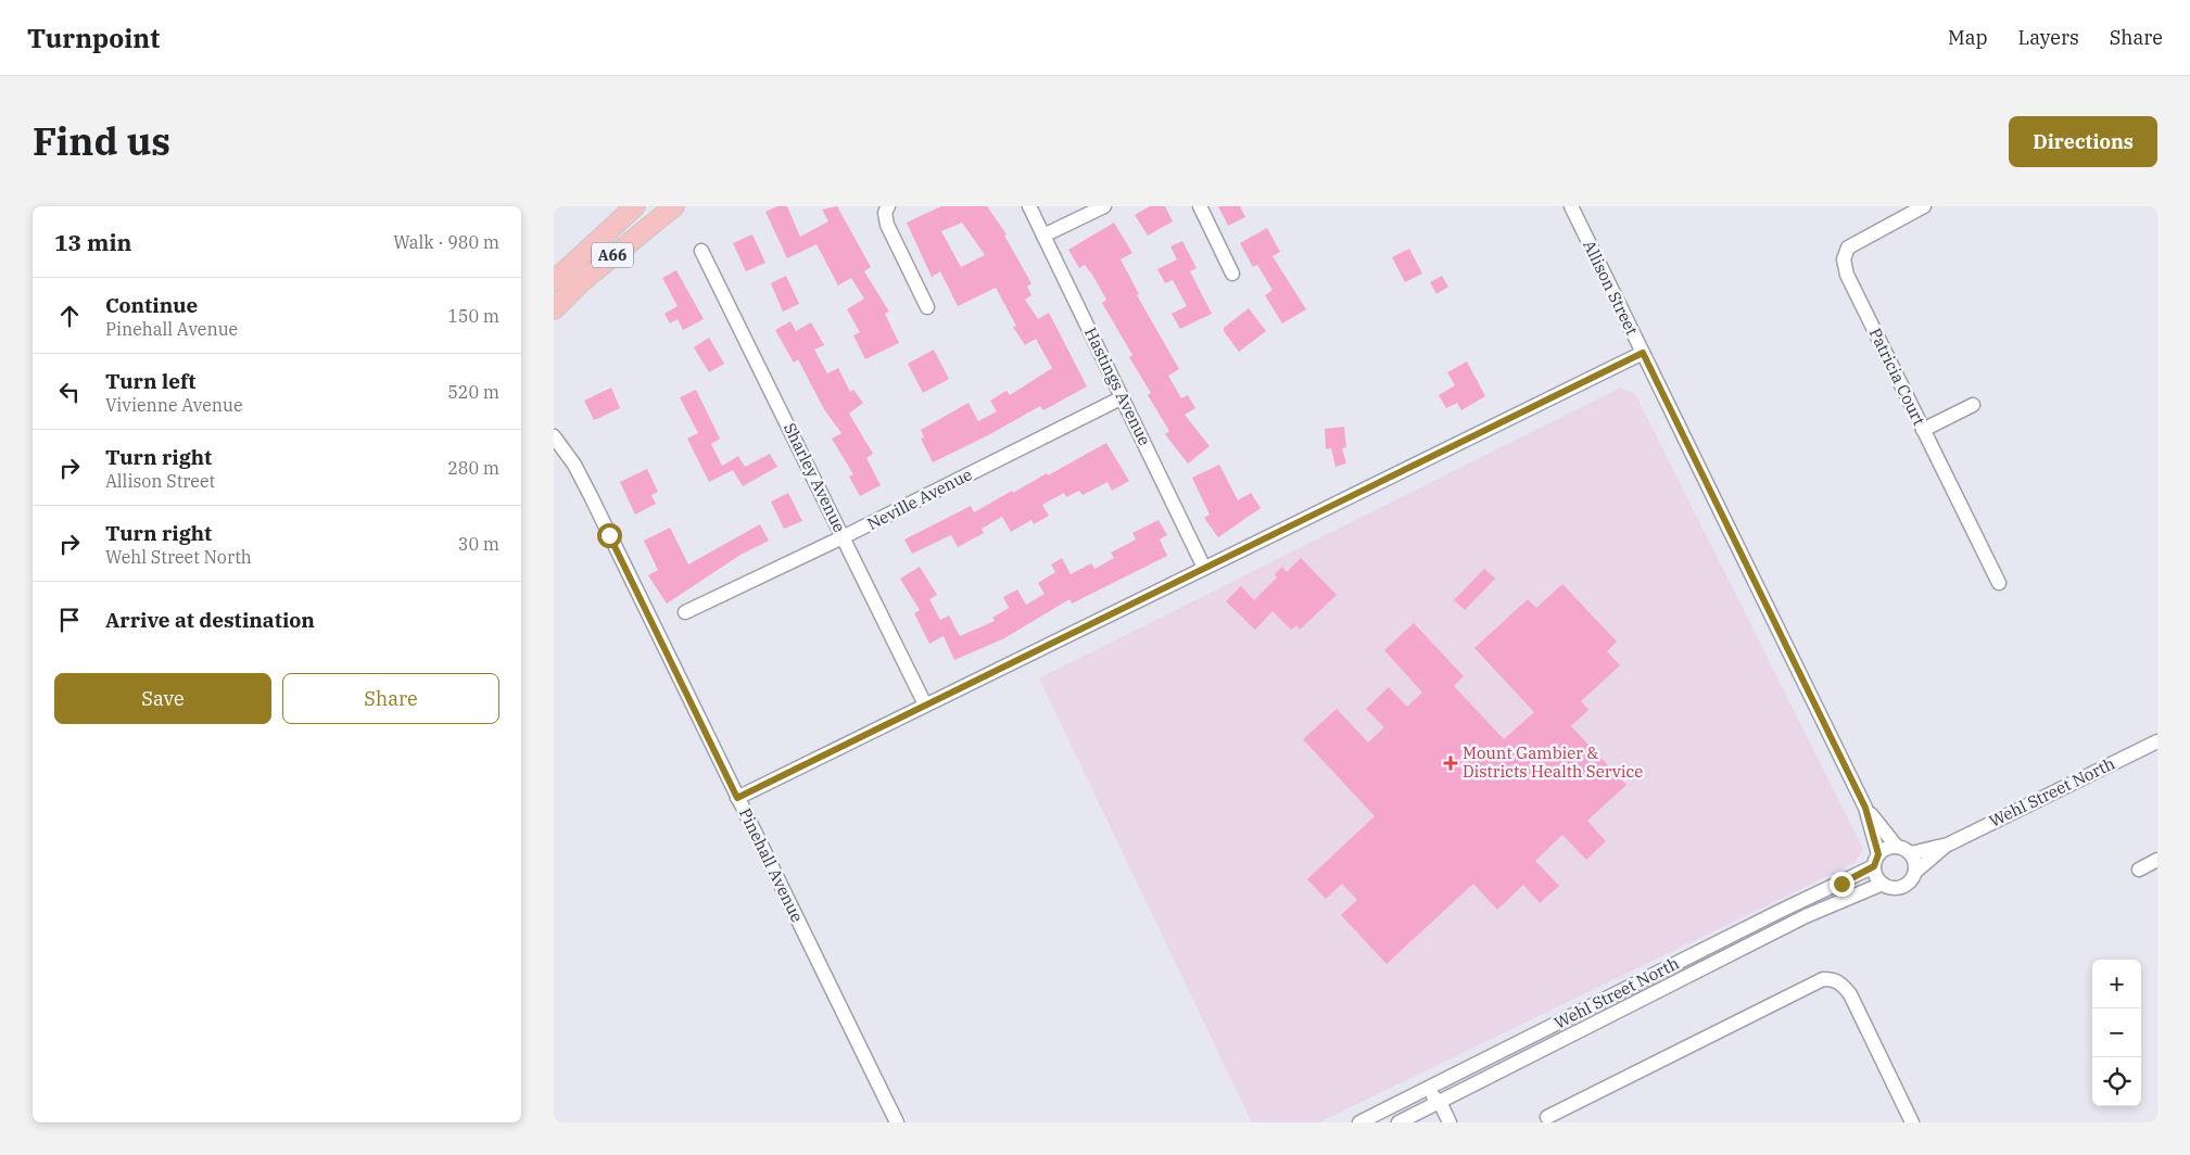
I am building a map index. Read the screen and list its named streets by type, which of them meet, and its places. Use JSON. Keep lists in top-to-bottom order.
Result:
{
  "streets": {
    "highway": ["A66"],
    "street": [
      "Allison Street",
      "Patricia Court",
      "Hastings Avenue",
      "Sharley Avenue",
      "Neville Avenue",
      "Wehl Street North",
      "Pinehall Avenue"
    ]
  },
  "crossings": [
    ["Allison Street", "Wehl Street North"],
    ["Hastings Avenue", "Neville Avenue"],
    ["Sharley Avenue", "Neville Avenue"]
  ],
  "places": {
    "health": ["Mount Gambier & Districts Health Service"]
  },
  "page": {
    "header": "Turnpoint",
    "nav": ["Map", "Layers", "Share"],
    "title": "Find us",
    "buttons": [
      "Directions",
      ["Save", "Share"]
    ],
    "heading": ["13 min", "Walk · 980 m"],
    "list": [
      ["Continue", "Pinehall Avenue", "150 m"],
      ["Turn left", "Vivienne Avenue", "520 m"],
      ["Turn right", "Allison Street", "280 m"],
      ["Turn right", "Wehl Street North", "30 m"],
      "Arrive at destination"
    ],
    "map_buttons": ["+", "−"]
  }
}
